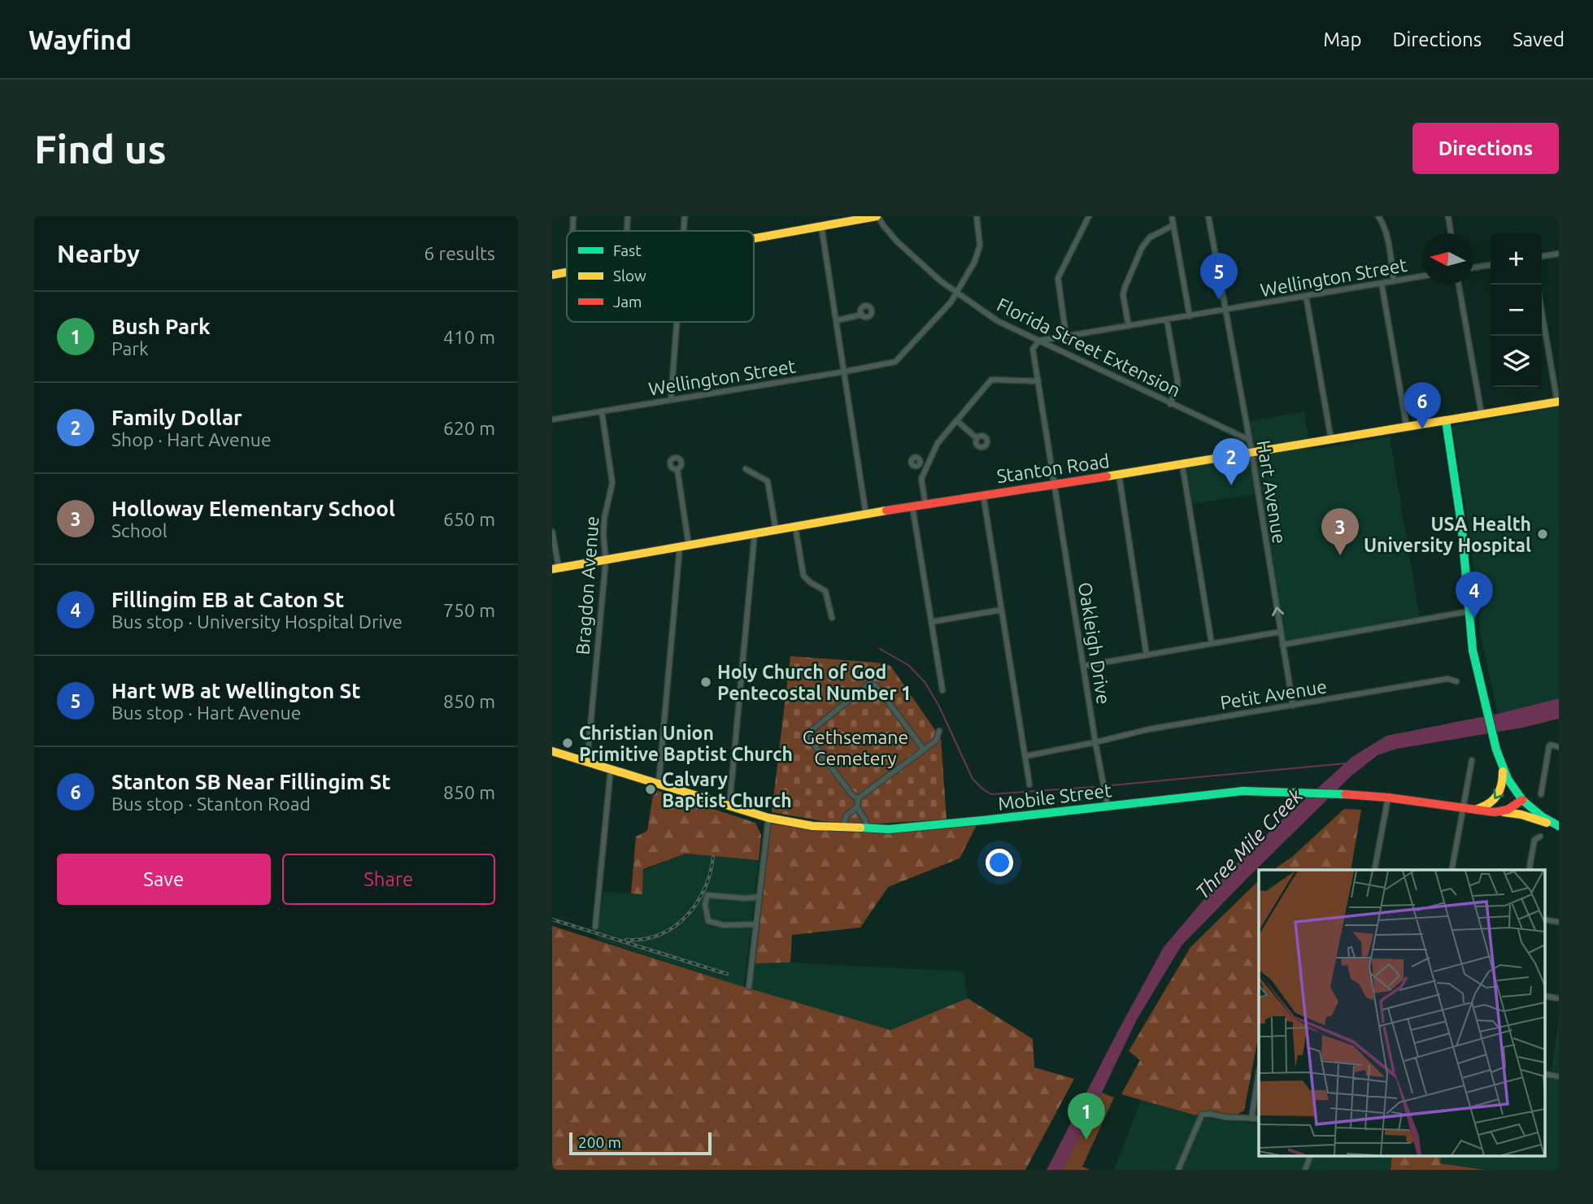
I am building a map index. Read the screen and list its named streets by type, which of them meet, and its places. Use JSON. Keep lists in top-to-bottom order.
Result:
{
  "streets": {
    "street": [
      "Wellington Street",
      "Florida Street Extension",
      "Stanton Road",
      "Hart Avenue",
      "Bragdon Avenue",
      "Oakleigh Drive",
      "Petit Avenue",
      "Mobile Street"
    ]
  },
  "crossings": [
    ["Wellington Street", "Florida Street Extension"],
    ["Wellington Street", "Hart Avenue"],
    ["Wellington Street", "Bragdon Avenue"],
    ["Wellington Street", "Oakleigh Drive"],
    ["Florida Street Extension", "Hart Avenue"],
    ["Florida Street Extension", "Oakleigh Drive"],
    ["Stanton Road", "Hart Avenue"],
    ["Stanton Road", "Bragdon Avenue"],
    ["Stanton Road", "Oakleigh Drive"],
    ["Hart Avenue", "Petit Avenue"],
    ["Bragdon Avenue", "Mobile Street"],
    ["Oakleigh Drive", "Petit Avenue"],
    ["Oakleigh Drive", "Mobile Street"]
  ],
  "one_way": ["Hart Avenue"],
  "water": ["Three Mile Creek"],
  "parks": ["Gethsemane Cemetery"],
  "places": [
    "USA Health University Hospital",
    "Holy Church of God Pentecostal Number 1",
    "Christian Union Primitive Baptist Church",
    "Calvary Baptist Church"
  ],
  "legend": ["Fast", "Slow", "Jam"],
  "scale_bar": "200 m",
  "north": "left",
  "page": {
    "header": "Wayfind",
    "nav": ["Map", "Directions", "Saved"],
    "buttons": [
      "Directions",
      ["Save", "Share"]
    ],
    "title": "Find us",
    "heading": ["Nearby", "6 results"],
    "map_buttons": ["+", "−"],
    "pins": [
      "5",
      "6",
      "2",
      "3",
      "4",
      "1"
    ],
    "list": [
      {
        "mark": "1",
        "name": "Bush Park",
        "note": "Park",
        "value": "410 m"
      },
      {
        "mark": "2",
        "name": "Family Dollar",
        "note": "Shop · Hart Avenue",
        "value": "620 m"
      },
      {
        "mark": "3",
        "name": "Holloway Elementary School",
        "note": "School",
        "value": "650 m"
      },
      {
        "mark": "4",
        "name": "Fillingim EB at Caton St",
        "note": "Bus stop · University Hospital Drive",
        "value": "750 m"
      },
      {
        "mark": "5",
        "name": "Hart WB at Wellington St",
        "note": "Bus stop · Hart Avenue",
        "value": "850 m"
      },
      {
        "mark": "6",
        "name": "Stanton SB Near Fillingim St",
        "note": "Bus stop · Stanton Road",
        "value": "850 m"
      }
    ],
    "scale": "200 m"
  }
}
